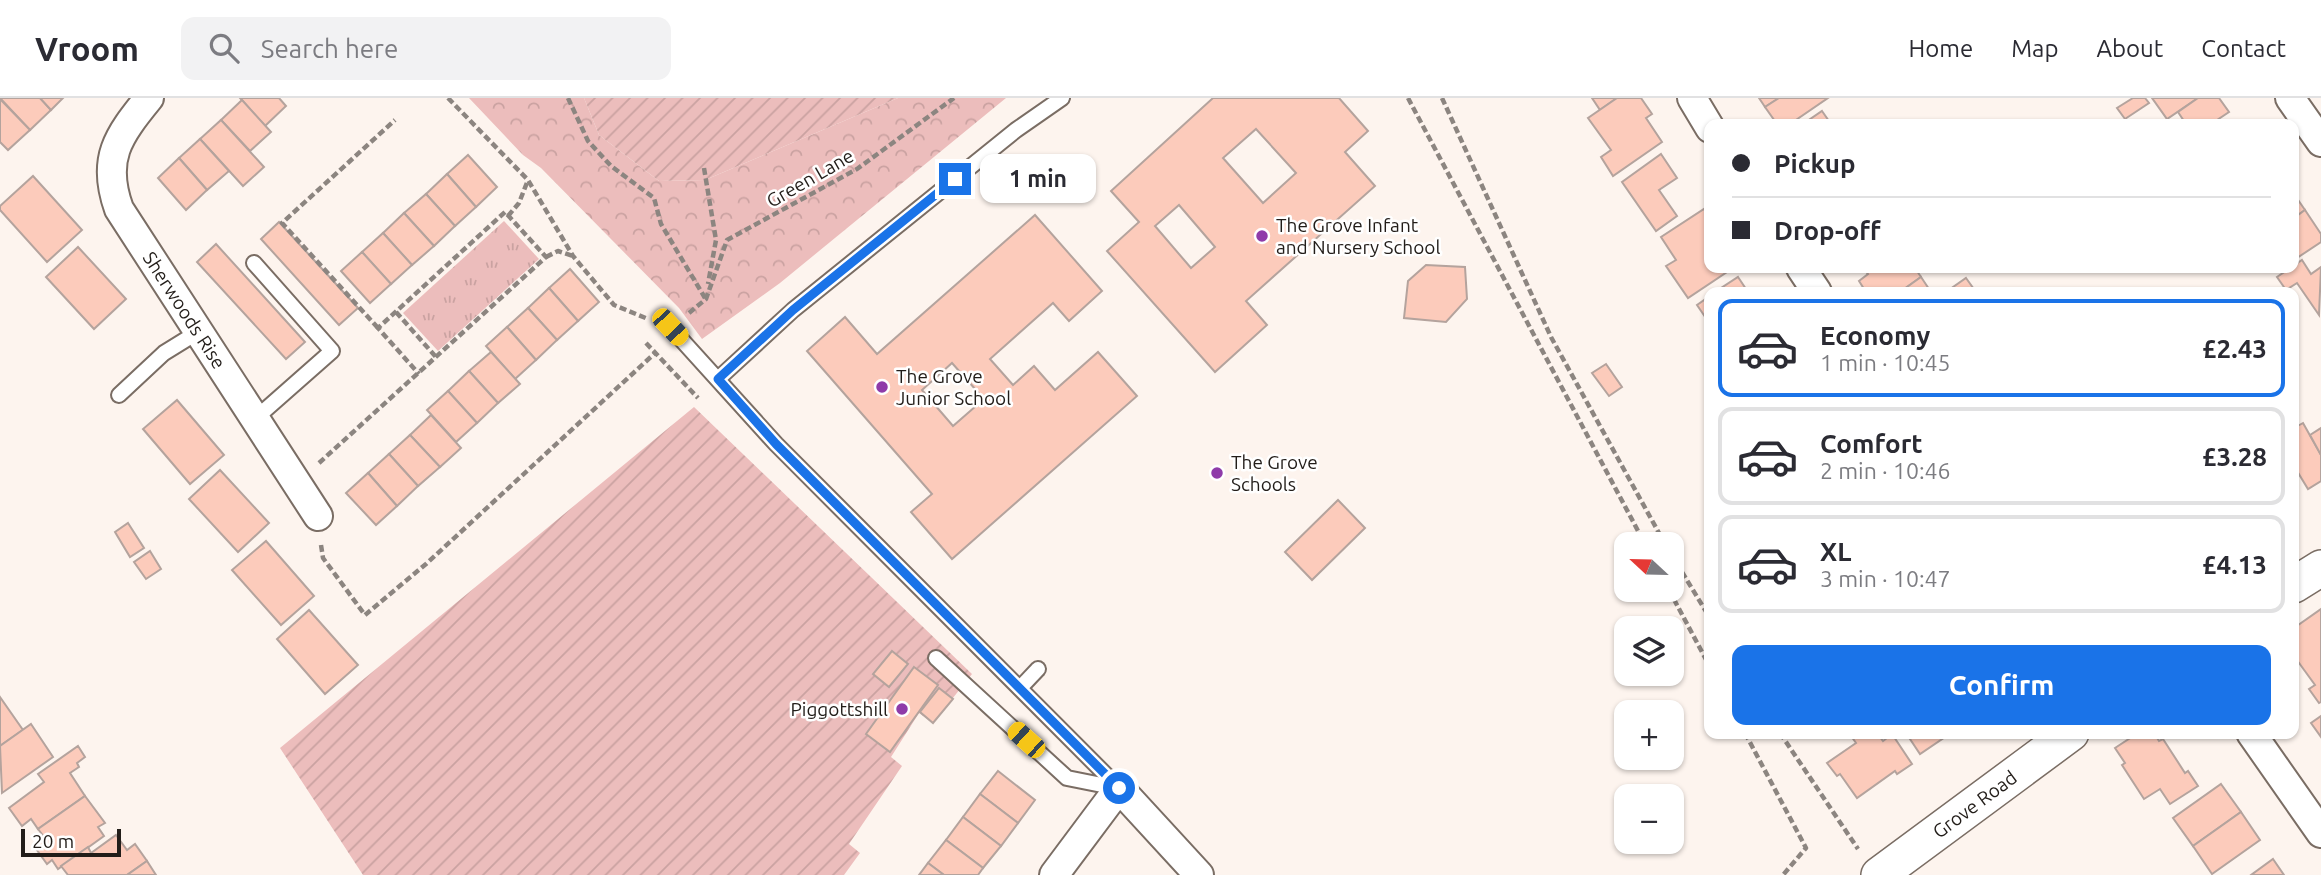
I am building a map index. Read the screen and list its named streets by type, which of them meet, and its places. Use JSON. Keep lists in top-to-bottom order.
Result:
{
  "streets": {
    "street": ["Sherwoods Rise", "Grove Road"],
    "path": ["Green Lane"]
  },
  "places": [
    "The Grove Infant and Nursery School",
    "The Grove Junior School",
    "The Grove Schools",
    "Piggottshill"
  ],
  "scale_bar": "20 m",
  "north": "left",
  "page": {
    "header": "Vroom",
    "search": "Search here",
    "nav": [
      "Home",
      "Map",
      "About",
      "Contact"
    ],
    "banner": ["Pickup", "Drop-off"],
    "bubble": "1 min",
    "list": [
      {
        "name": "Economy",
        "note": "1 min · 10:45",
        "value": "£2.43"
      },
      {
        "name": "Comfort",
        "note": "2 min · 10:46",
        "value": "£3.28"
      },
      {
        "name": "XL",
        "note": "3 min · 10:47",
        "value": "£4.13"
      }
    ],
    "map_buttons": ["+", "−"],
    "buttons": "Confirm",
    "scale": "20 m"
  }
}
